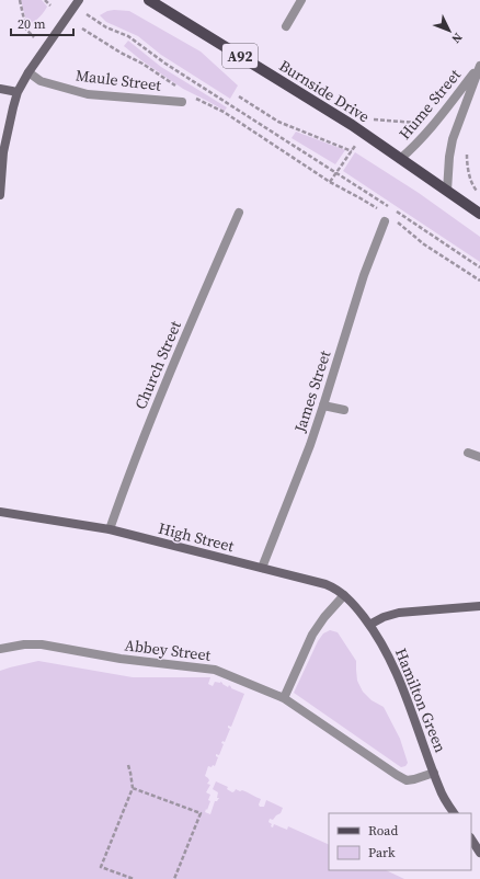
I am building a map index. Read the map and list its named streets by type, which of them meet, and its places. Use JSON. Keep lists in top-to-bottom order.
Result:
{
  "streets": {
    "main road": ["A92", "Burnside Drive"],
    "street": [
      "Maule Street",
      "Hume Street",
      "Church Street",
      "James Street",
      "High Street",
      "Abbey Street",
      "Hamilton Green"
    ]
  },
  "crossings": [
    ["Burnside Drive", "Hume Street"],
    ["Church Street", "High Street"],
    ["James Street", "High Street"],
    ["High Street", "Hamilton Green"],
    ["Abbey Street", "Hamilton Green"]
  ],
  "legend": ["Road", "Park"],
  "scale_bar": "20 m",
  "north": "bottom right"
}
